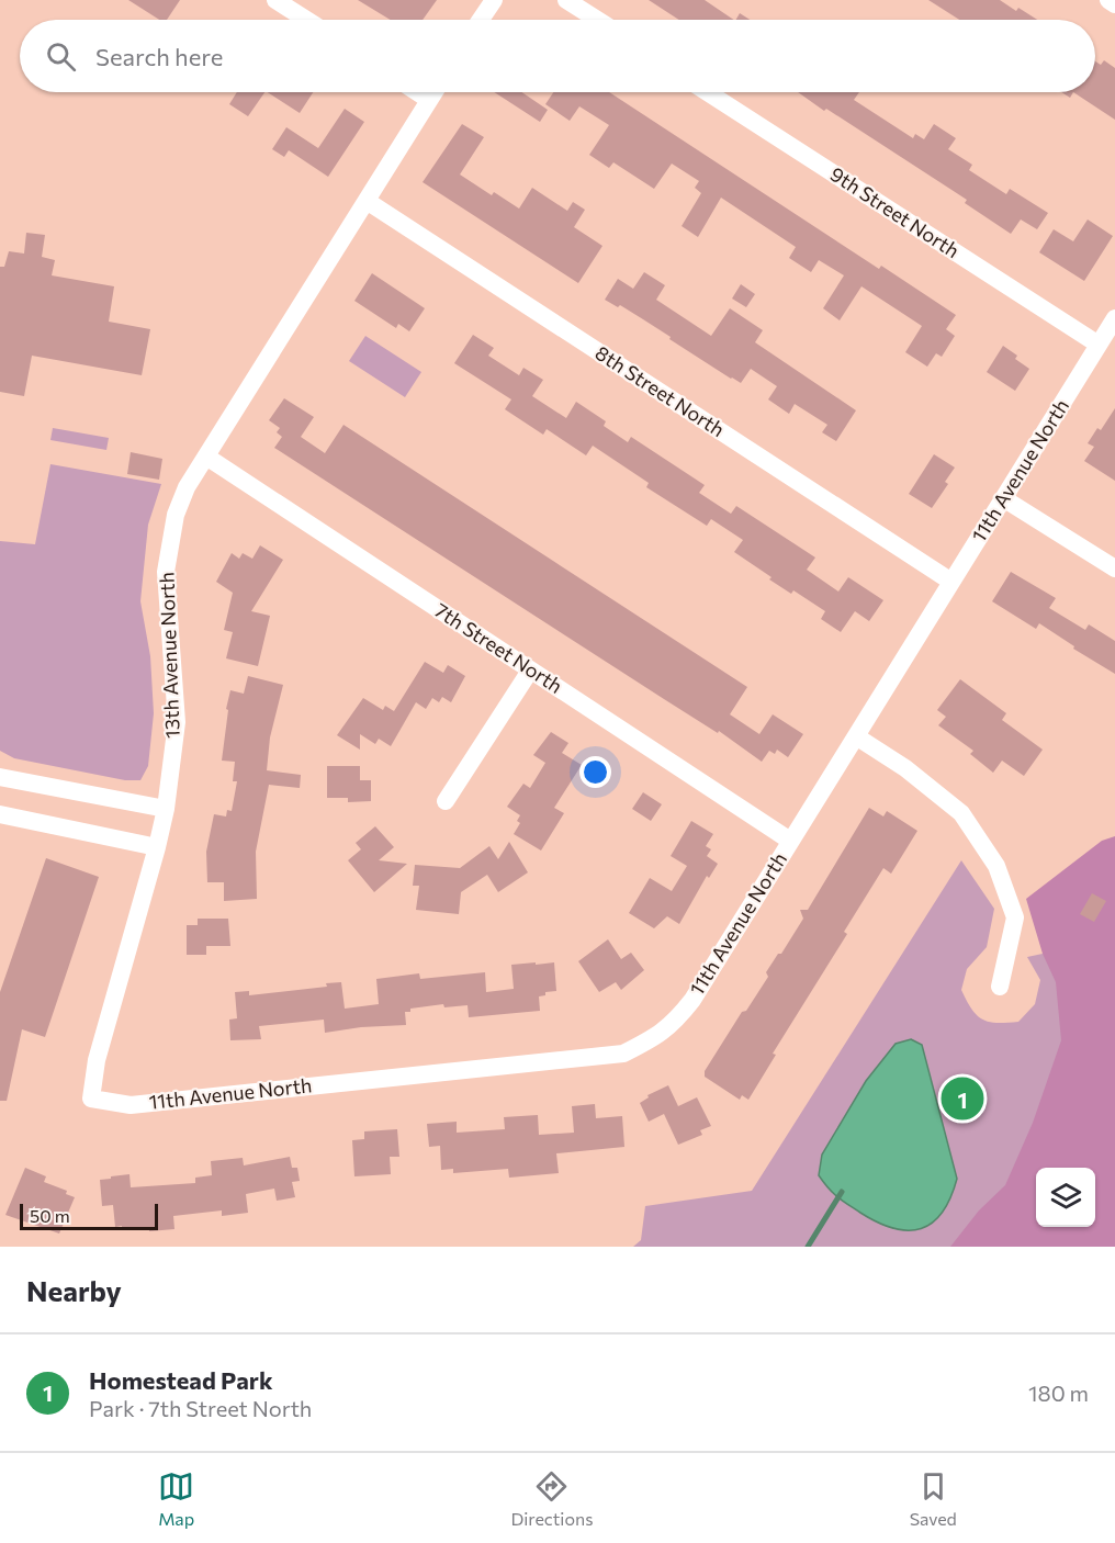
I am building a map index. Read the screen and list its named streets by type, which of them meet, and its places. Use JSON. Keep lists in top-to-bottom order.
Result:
{
  "streets": {
    "street": [
      "9th Street North",
      "8th Street North",
      "11th Avenue North",
      "7th Street North",
      "13th Avenue North"
    ]
  },
  "crossings": [
    ["9th Street North", "11th Avenue North"],
    ["8th Street North", "11th Avenue North"],
    ["8th Street North", "13th Avenue North"],
    ["11th Avenue North", "7th Street North"],
    ["11th Avenue North", "13th Avenue North"],
    ["7th Street North", "13th Avenue North"]
  ],
  "scale_bar": "50 m",
  "page": {
    "search": "Search here",
    "pins": "1",
    "scale": "50 m",
    "heading": "Nearby",
    "list": [
      {
        "mark": "1",
        "name": "Homestead Park",
        "note": "Park · 7th Street North",
        "value": "180 m"
      }
    ],
    "nav": ["Map", "Directions", "Saved"]
  }
}
